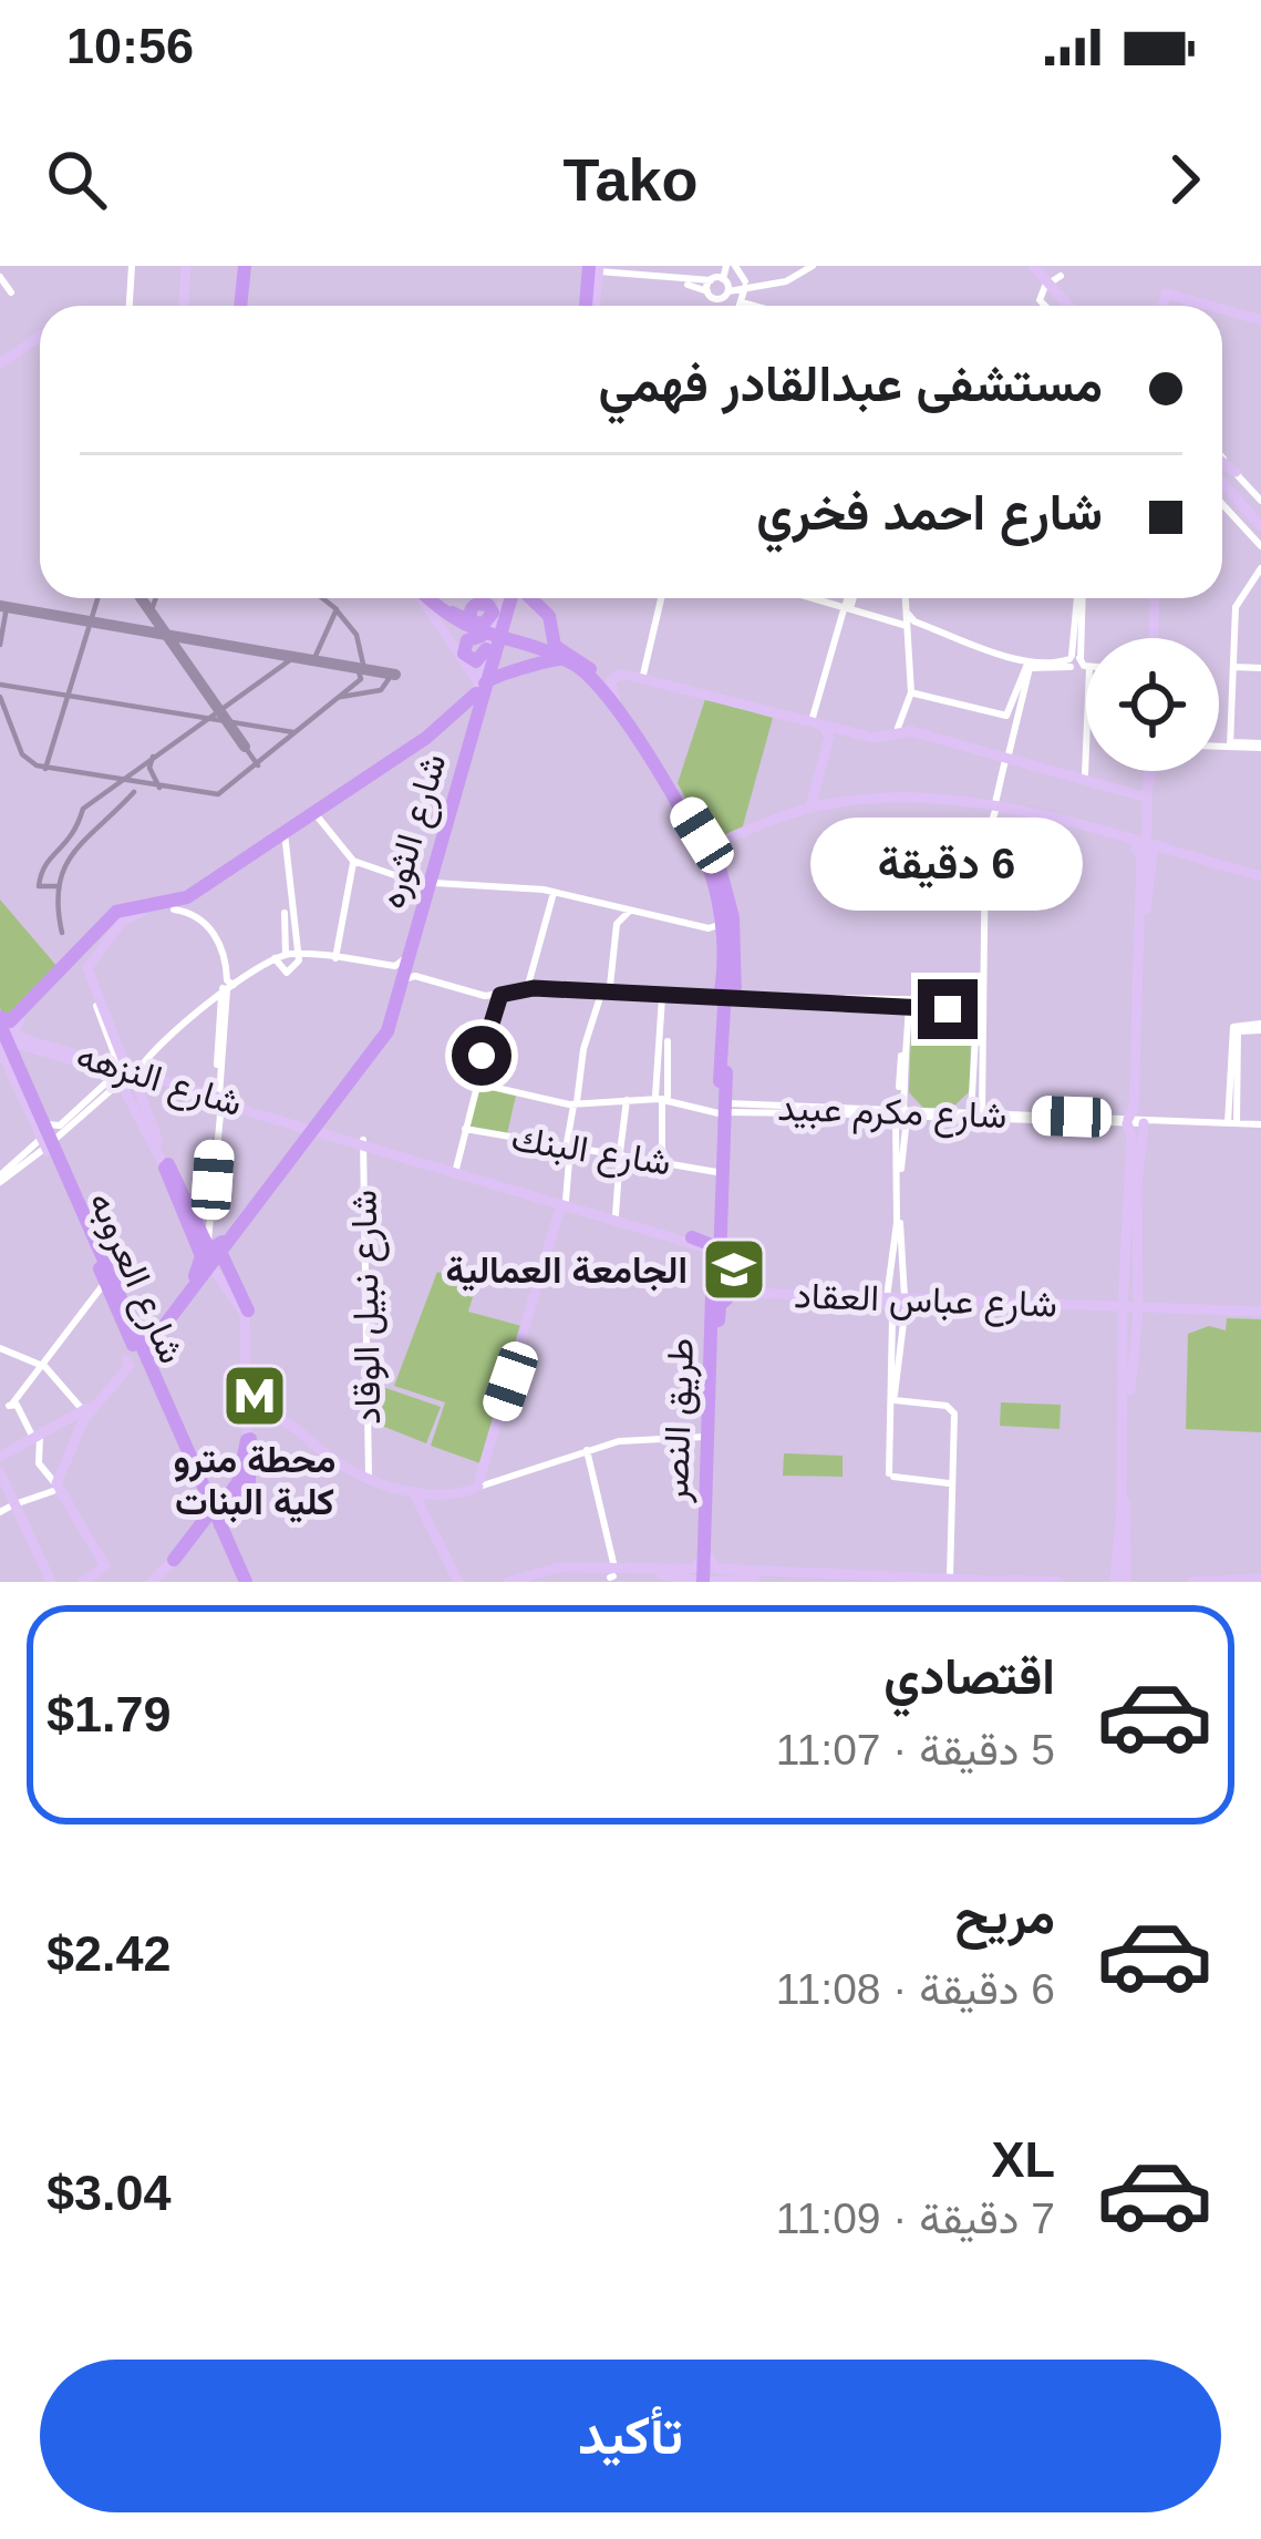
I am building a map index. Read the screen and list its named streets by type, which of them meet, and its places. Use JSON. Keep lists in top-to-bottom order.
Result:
{
  "streets": {
    "highway": ["شارع الثوره", "شارع العروبه", "طريق النصر"],
    "main road": ["شارع النزهه", "شارع عباس العقاد"],
    "street": ["شارع مكرم عبيد", "شارع البنك", "شارع نبيل الوقاد"]
  },
  "crossings": [
    ["شارع الثوره", "شارع النزهه"],
    ["شارع الثوره", "شارع العروبه"],
    ["شارع النزهه", "شارع العروبه"],
    ["شارع النزهه", "شارع نبيل الوقاد"],
    ["شارع مكرم عبيد", "طريق النصر"],
    ["شارع البنك", "طريق النصر"],
    ["شارع عباس العقاد", "طريق النصر"]
  ],
  "places": {
    "school or university": ["الجامعة العمالية"],
    "metro station": ["محطة مترو كلية البنات"]
  },
  "page": {
    "status": "10:56",
    "header": "Tako",
    "banner": ["مستشفى عبدالقادر فهمي", "شارع احمد فخري"],
    "bubble": "6 دقيقة",
    "list": [
      {
        "name": "اقتصادي",
        "note": "5 دقيقة · 11:07",
        "value": "$1.79"
      },
      {
        "name": "مريح",
        "note": "6 دقيقة · 11:08",
        "value": "$2.42"
      },
      {
        "name": "XL",
        "note": "7 دقيقة · 11:09",
        "value": "$3.04"
      }
    ],
    "buttons": "تأكيد"
  }
}
